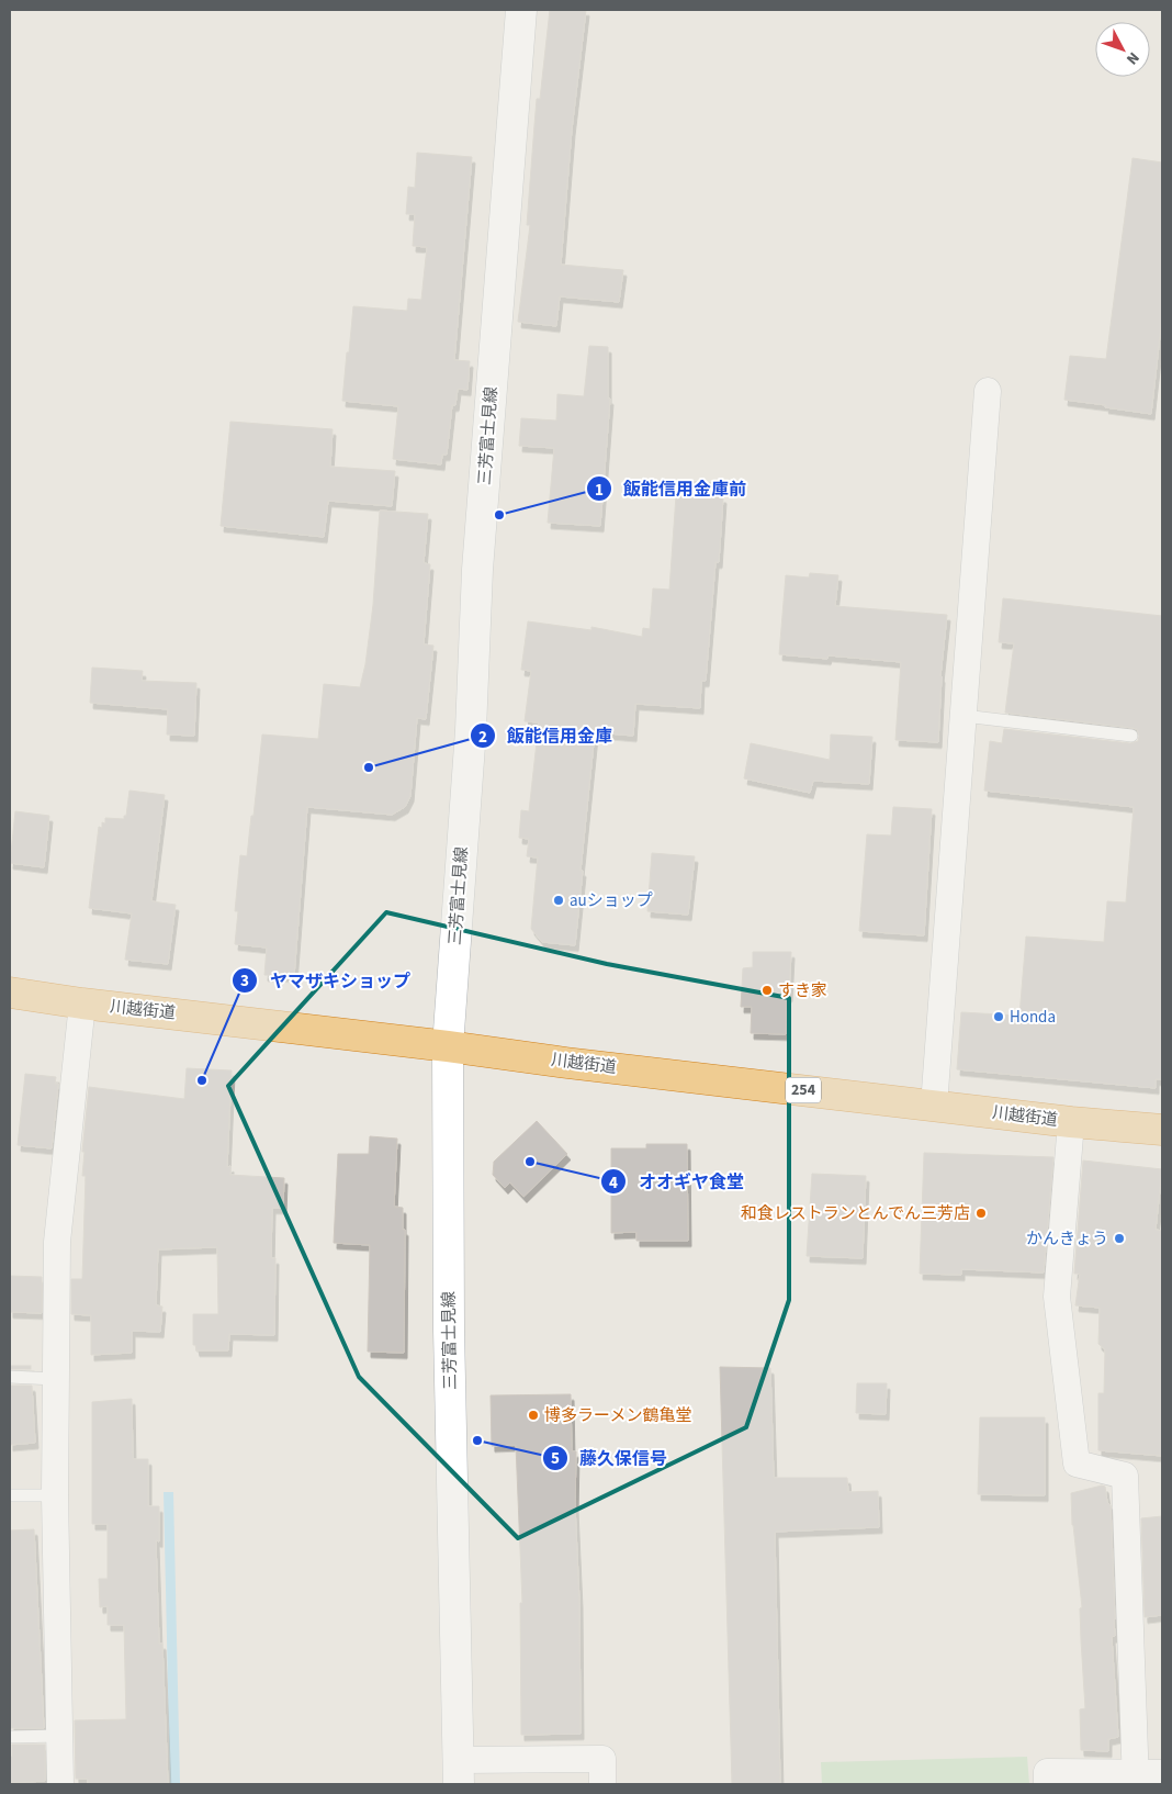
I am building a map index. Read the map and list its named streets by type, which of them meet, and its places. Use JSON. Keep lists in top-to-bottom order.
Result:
{
  "streets": {
    "highway": ["川越街道", "254"],
    "main road": ["三芳富士見線"]
  },
  "crossings": [
    ["三芳富士見線", "川越街道"]
  ],
  "places": [
    "飯能信用金庫前",
    "飯能信用金庫",
    "auショップ",
    "すき家",
    "Honda",
    "ヤマザキショップ",
    "オオギヤ食堂",
    "和食レストランとんでん三芳店",
    "かんきょう",
    "博多ラーメン鶴亀堂",
    "藤久保信号"
  ],
  "north": "bottom right"
}
